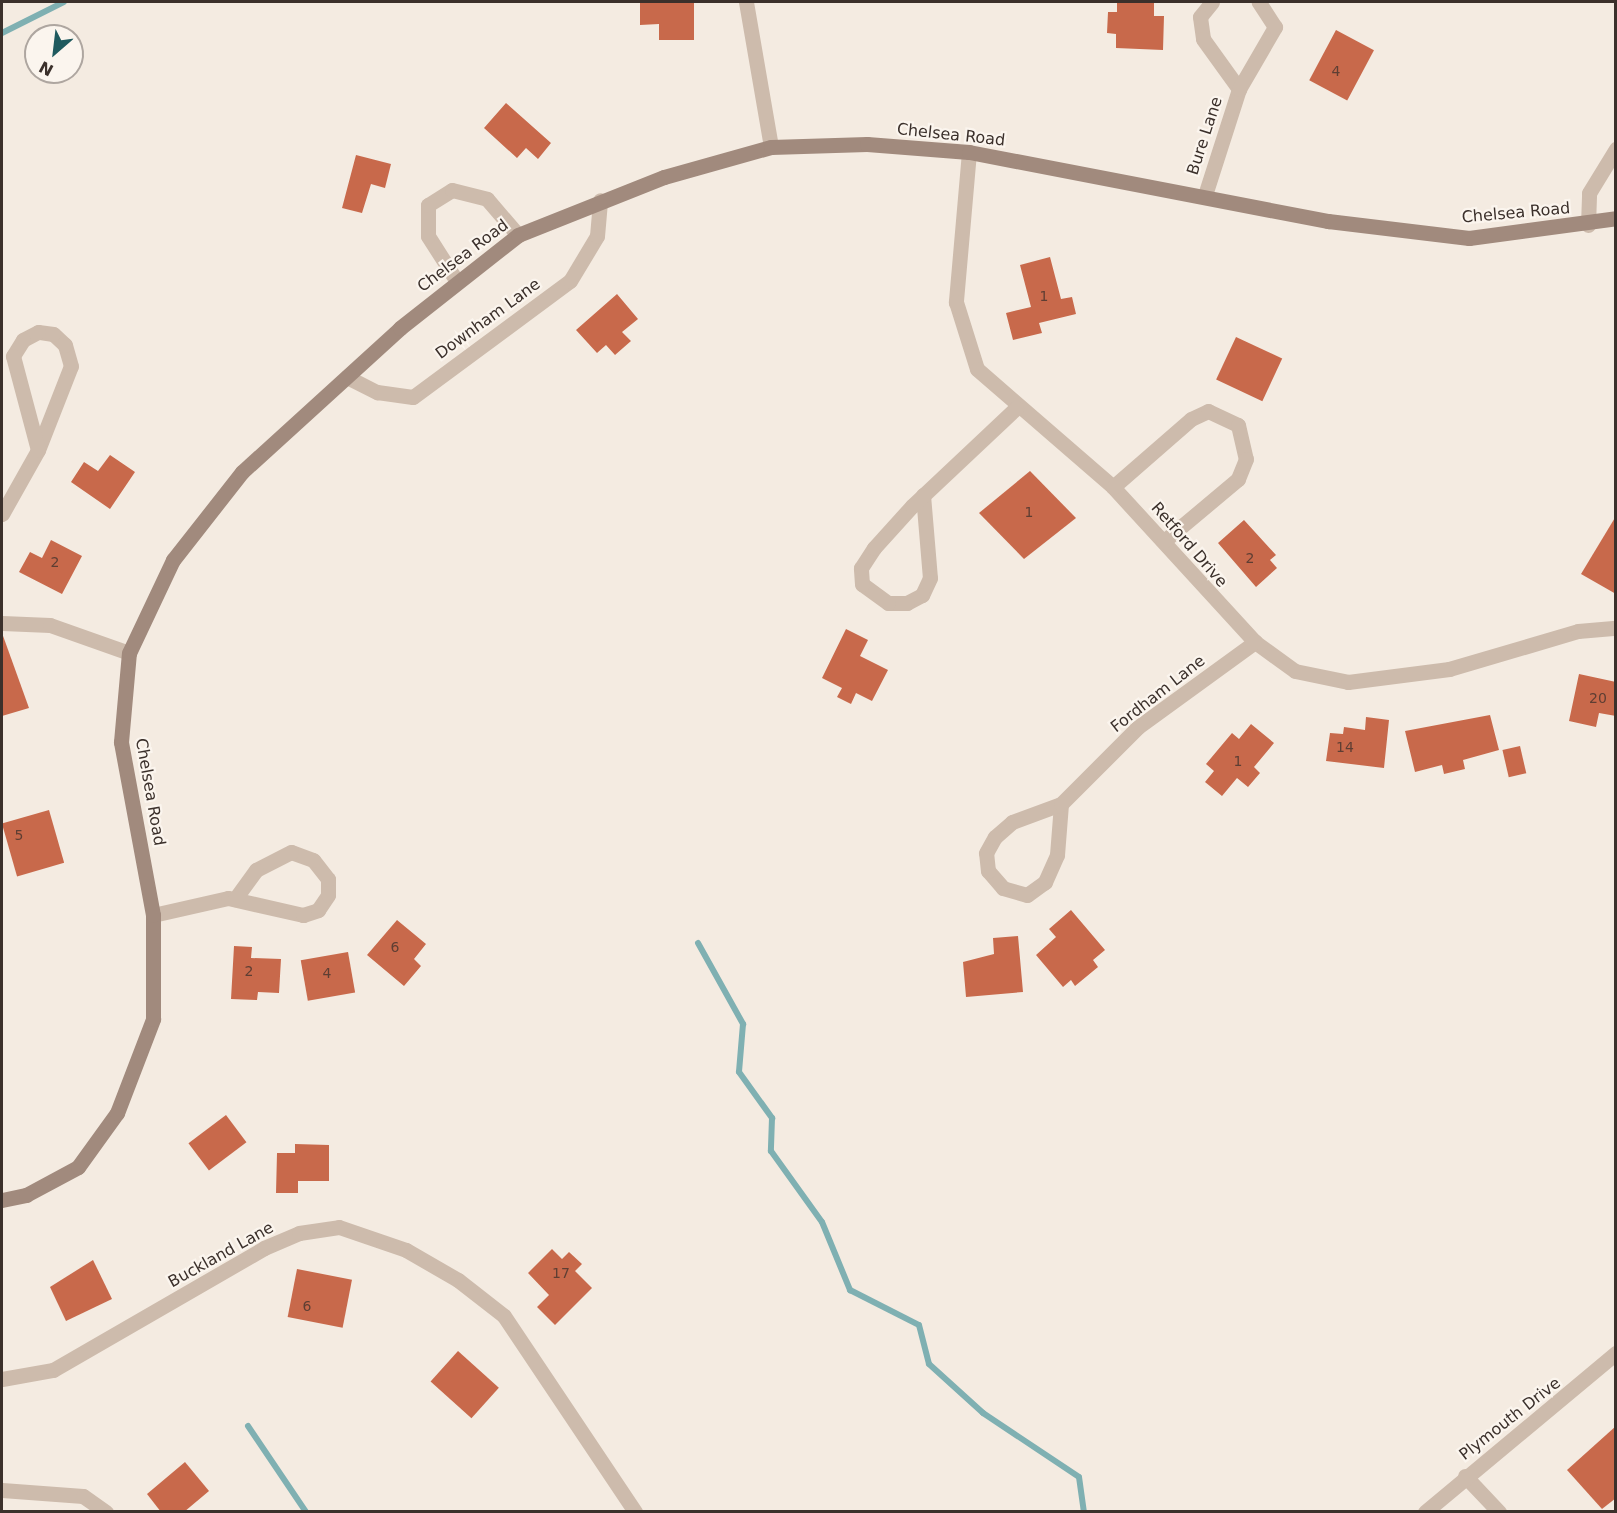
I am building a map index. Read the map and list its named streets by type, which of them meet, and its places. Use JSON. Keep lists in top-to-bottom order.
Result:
{
  "streets": {
    "street": [
      "Chelsea Road",
      "Bure Lane",
      "Downham Lane",
      "Retford Drive",
      "Fordham Lane",
      "Buckland Lane",
      "Plymouth Drive"
    ]
  },
  "crossings": [
    ["Chelsea Road", "Bure Lane"],
    ["Chelsea Road", "Downham Lane"],
    ["Chelsea Road", "Retford Drive"],
    ["Retford Drive", "Fordham Lane"]
  ],
  "house_numbers": [
    "4",
    "1",
    "1",
    "2",
    "2",
    "20",
    "14",
    "1",
    "5",
    "6",
    "2",
    "4",
    "17",
    "6"
  ],
  "north": "bottom left"
}
